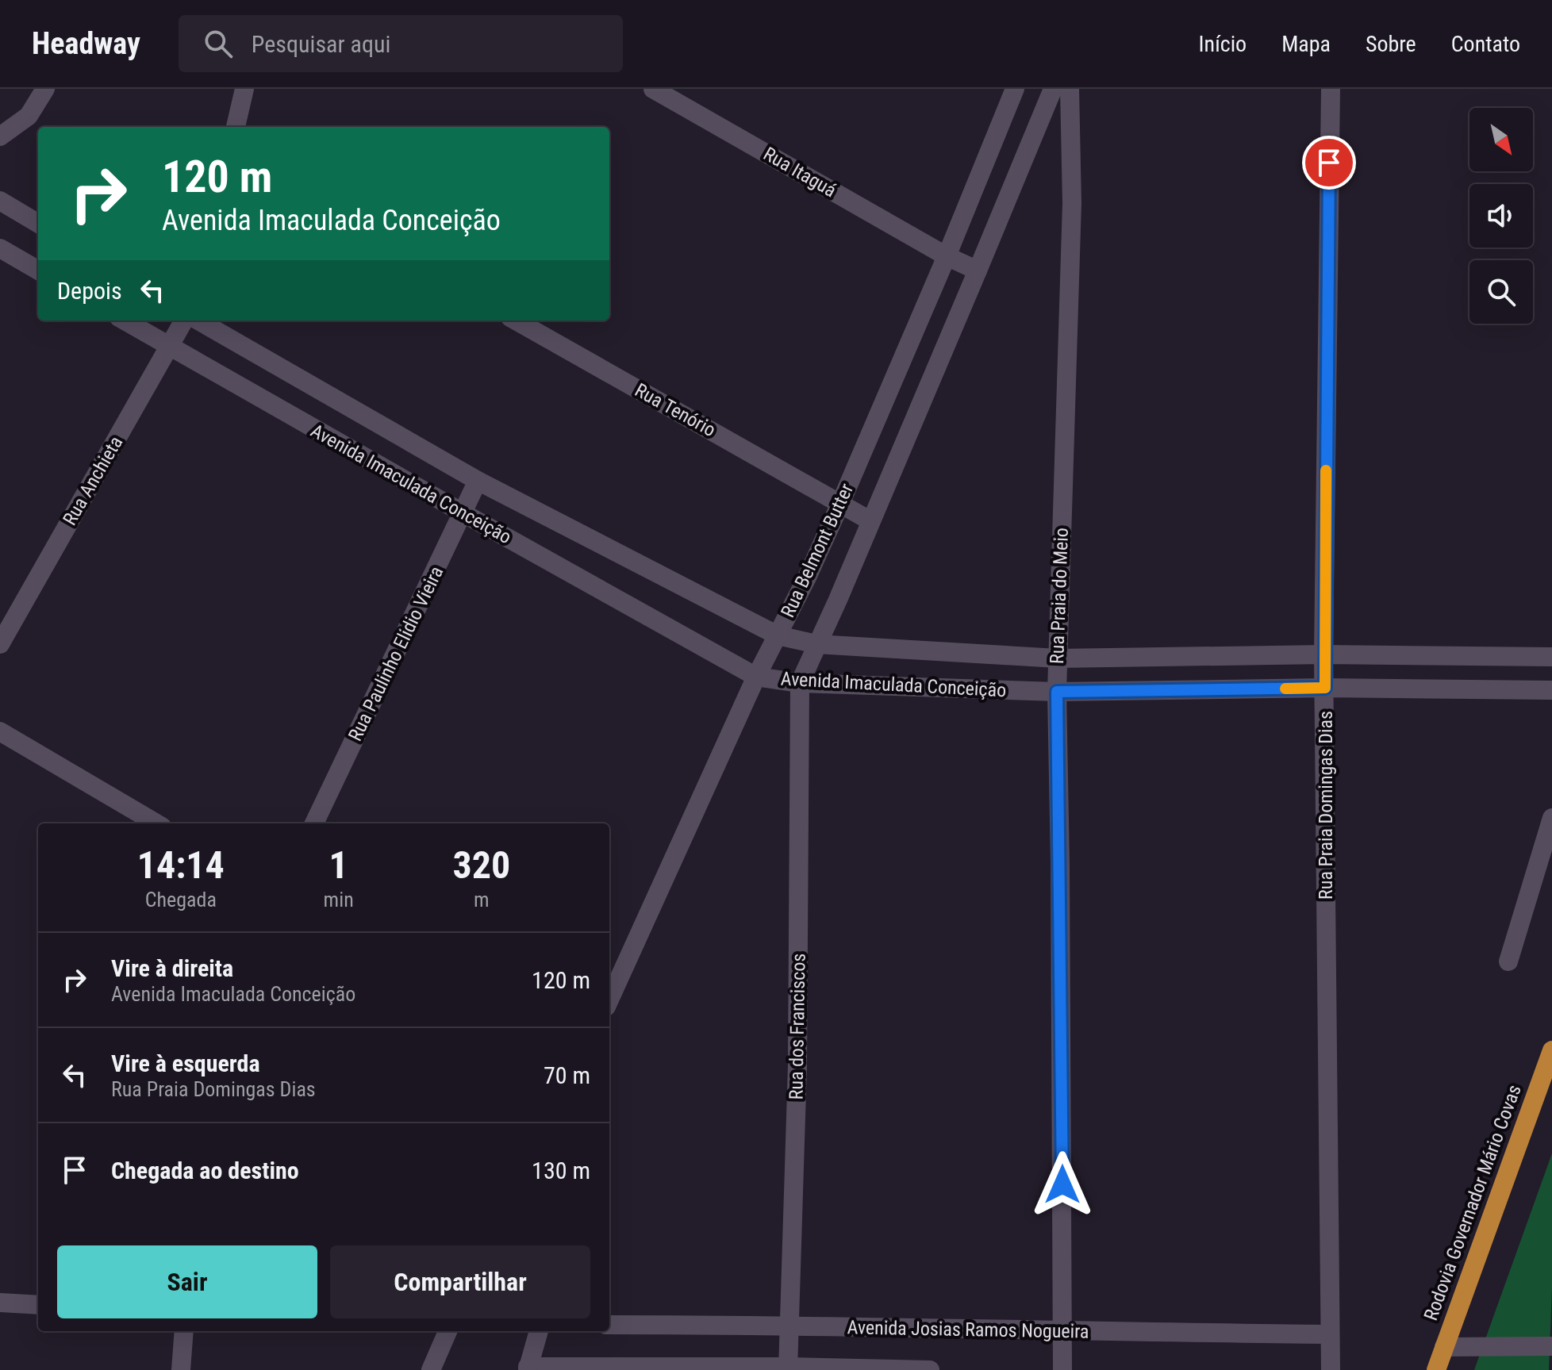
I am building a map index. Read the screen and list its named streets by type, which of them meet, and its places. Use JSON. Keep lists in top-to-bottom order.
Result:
{
  "streets": {
    "highway": ["Rodovia Governador Mário Covas"],
    "street": [
      "Rua Itaguá",
      "Rua Tenório",
      "Rua Anchieta",
      "Avenida Imaculada Conceição",
      "Rua Belmont Butter",
      "Rua Praia do Meio",
      "Rua Paulinho Elidio Vieira",
      "Rua Praia Domingas Dias",
      "Rua dos Franciscos",
      "Avenida Josias Ramos Nogueira"
    ]
  },
  "crossings": [
    ["Rua Itaguá", "Rua Belmont Butter"],
    ["Rua Tenório", "Rua Belmont Butter"],
    ["Rua Anchieta", "Avenida Imaculada Conceição"],
    ["Avenida Imaculada Conceição", "Rua Belmont Butter"],
    ["Avenida Imaculada Conceição", "Rua Praia do Meio"],
    ["Avenida Imaculada Conceição", "Rua Paulinho Elidio Vieira"],
    ["Avenida Imaculada Conceição", "Rua Praia Domingas Dias"],
    ["Avenida Imaculada Conceição", "Rua dos Franciscos"],
    ["Rua Belmont Butter", "Rua dos Franciscos"],
    ["Rua Praia do Meio", "Avenida Josias Ramos Nogueira"],
    ["Rua Praia Domingas Dias", "Avenida Josias Ramos Nogueira"],
    ["Rua dos Franciscos", "Avenida Josias Ramos Nogueira"]
  ],
  "north": "bottom right",
  "page": {
    "header": "Headway",
    "search": "Pesquisar aqui",
    "nav": [
      "Início",
      "Mapa",
      "Sobre",
      "Contato"
    ],
    "turn": ["120 m", "Avenida Imaculada Conceição"],
    "then": "Depois",
    "eta": [
      "14:14",
      "Chegada",
      "1",
      "min",
      "320",
      "m"
    ],
    "list": [
      {
        "name": "Vire à direita",
        "note": "Avenida Imaculada Conceição",
        "value": "120 m"
      },
      {
        "name": "Vire à esquerda",
        "note": "Rua Praia Domingas Dias",
        "value": "70 m"
      },
      {
        "name": "Chegada ao destino",
        "value": "130 m"
      }
    ],
    "buttons": ["Sair", "Compartilhar"]
  }
}
